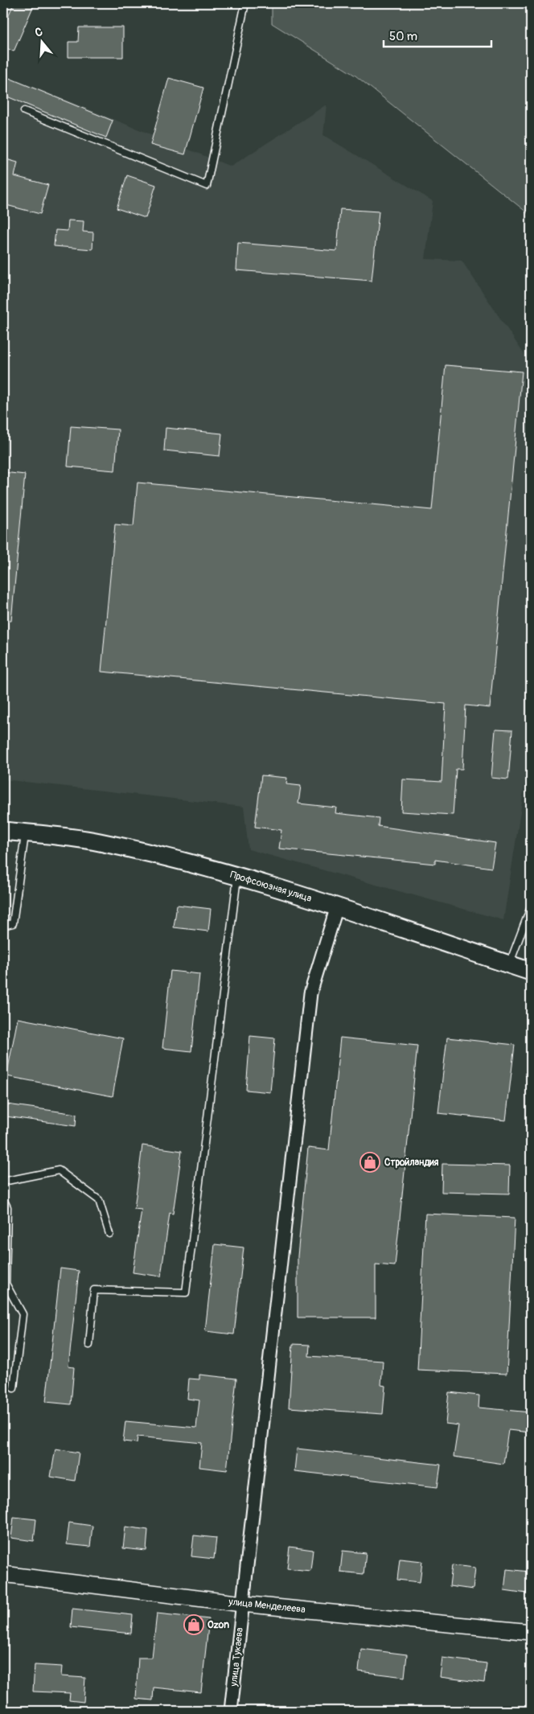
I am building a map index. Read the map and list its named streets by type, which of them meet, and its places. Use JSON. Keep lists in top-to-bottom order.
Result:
{
  "streets": {
    "main road": ["Профсоюзная улица"],
    "street": ["улица Менделеева", "улица Тукаева"]
  },
  "crossings": [
    ["Профсоюзная улица", "улица Тукаева"],
    ["улица Менделеева", "улица Тукаева"]
  ],
  "places": {
    "shop": ["Стройландия", "Ozon"]
  },
  "scale_bar": "50 m",
  "north": "top"
}
